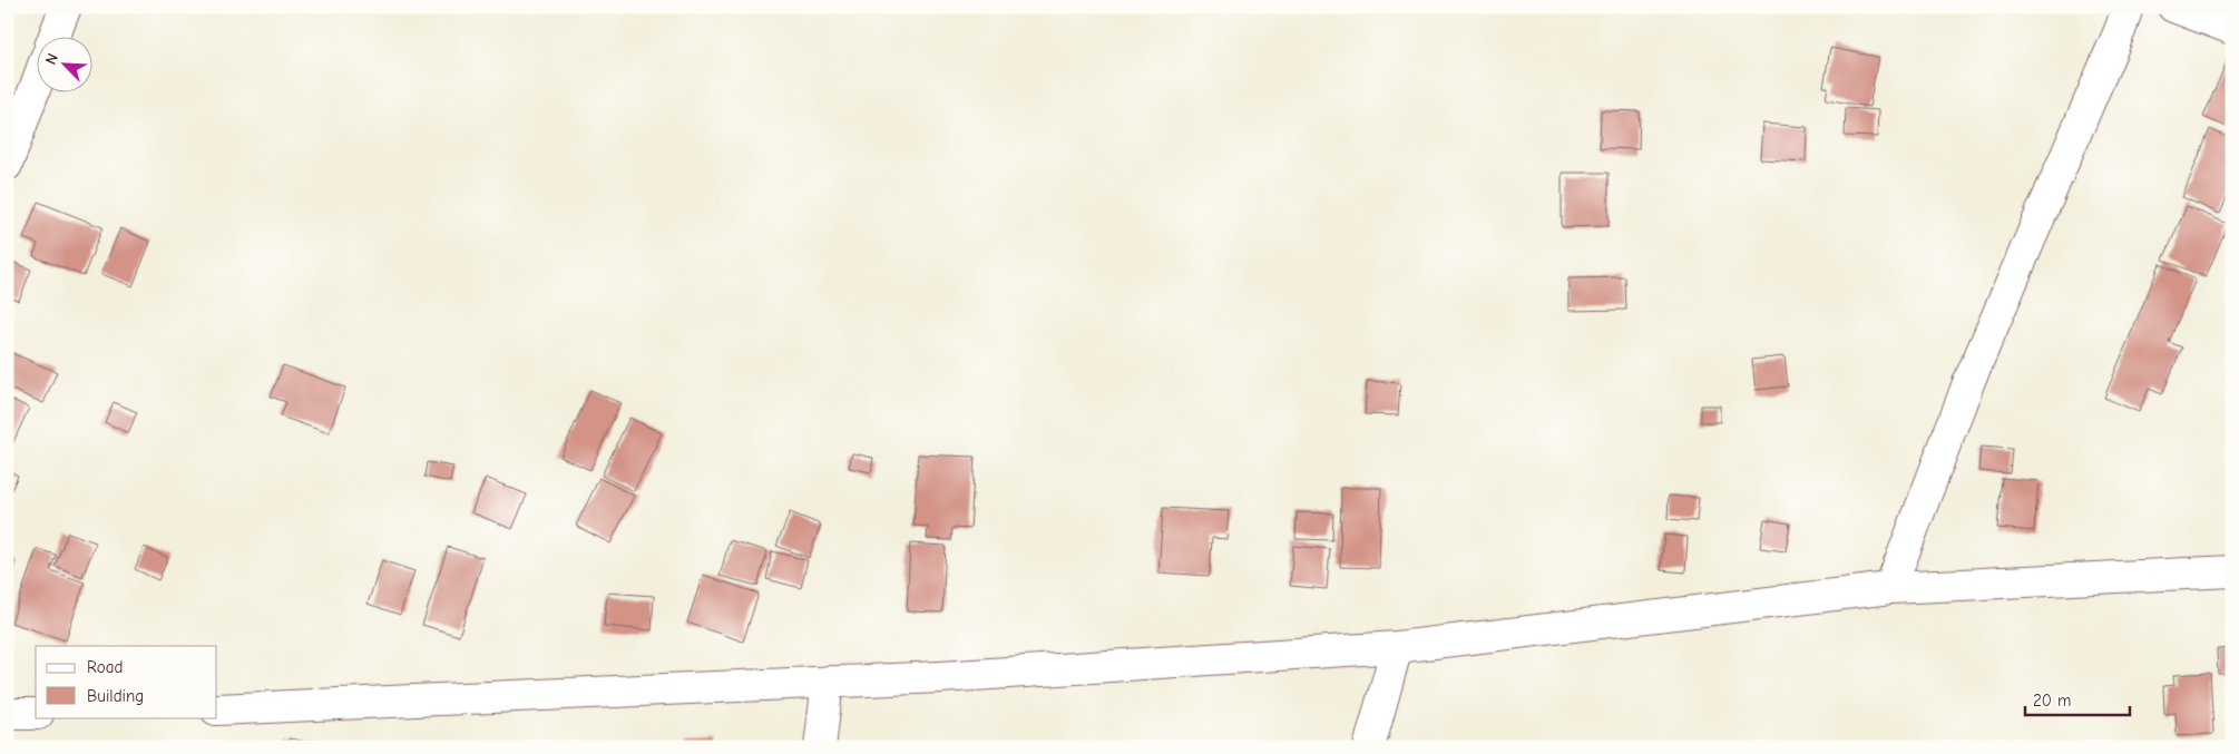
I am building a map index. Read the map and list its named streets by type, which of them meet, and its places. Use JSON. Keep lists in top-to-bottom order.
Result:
{
  "legend": ["Road", "Building"],
  "scale_bar": "20 m",
  "north": "top left"
}
